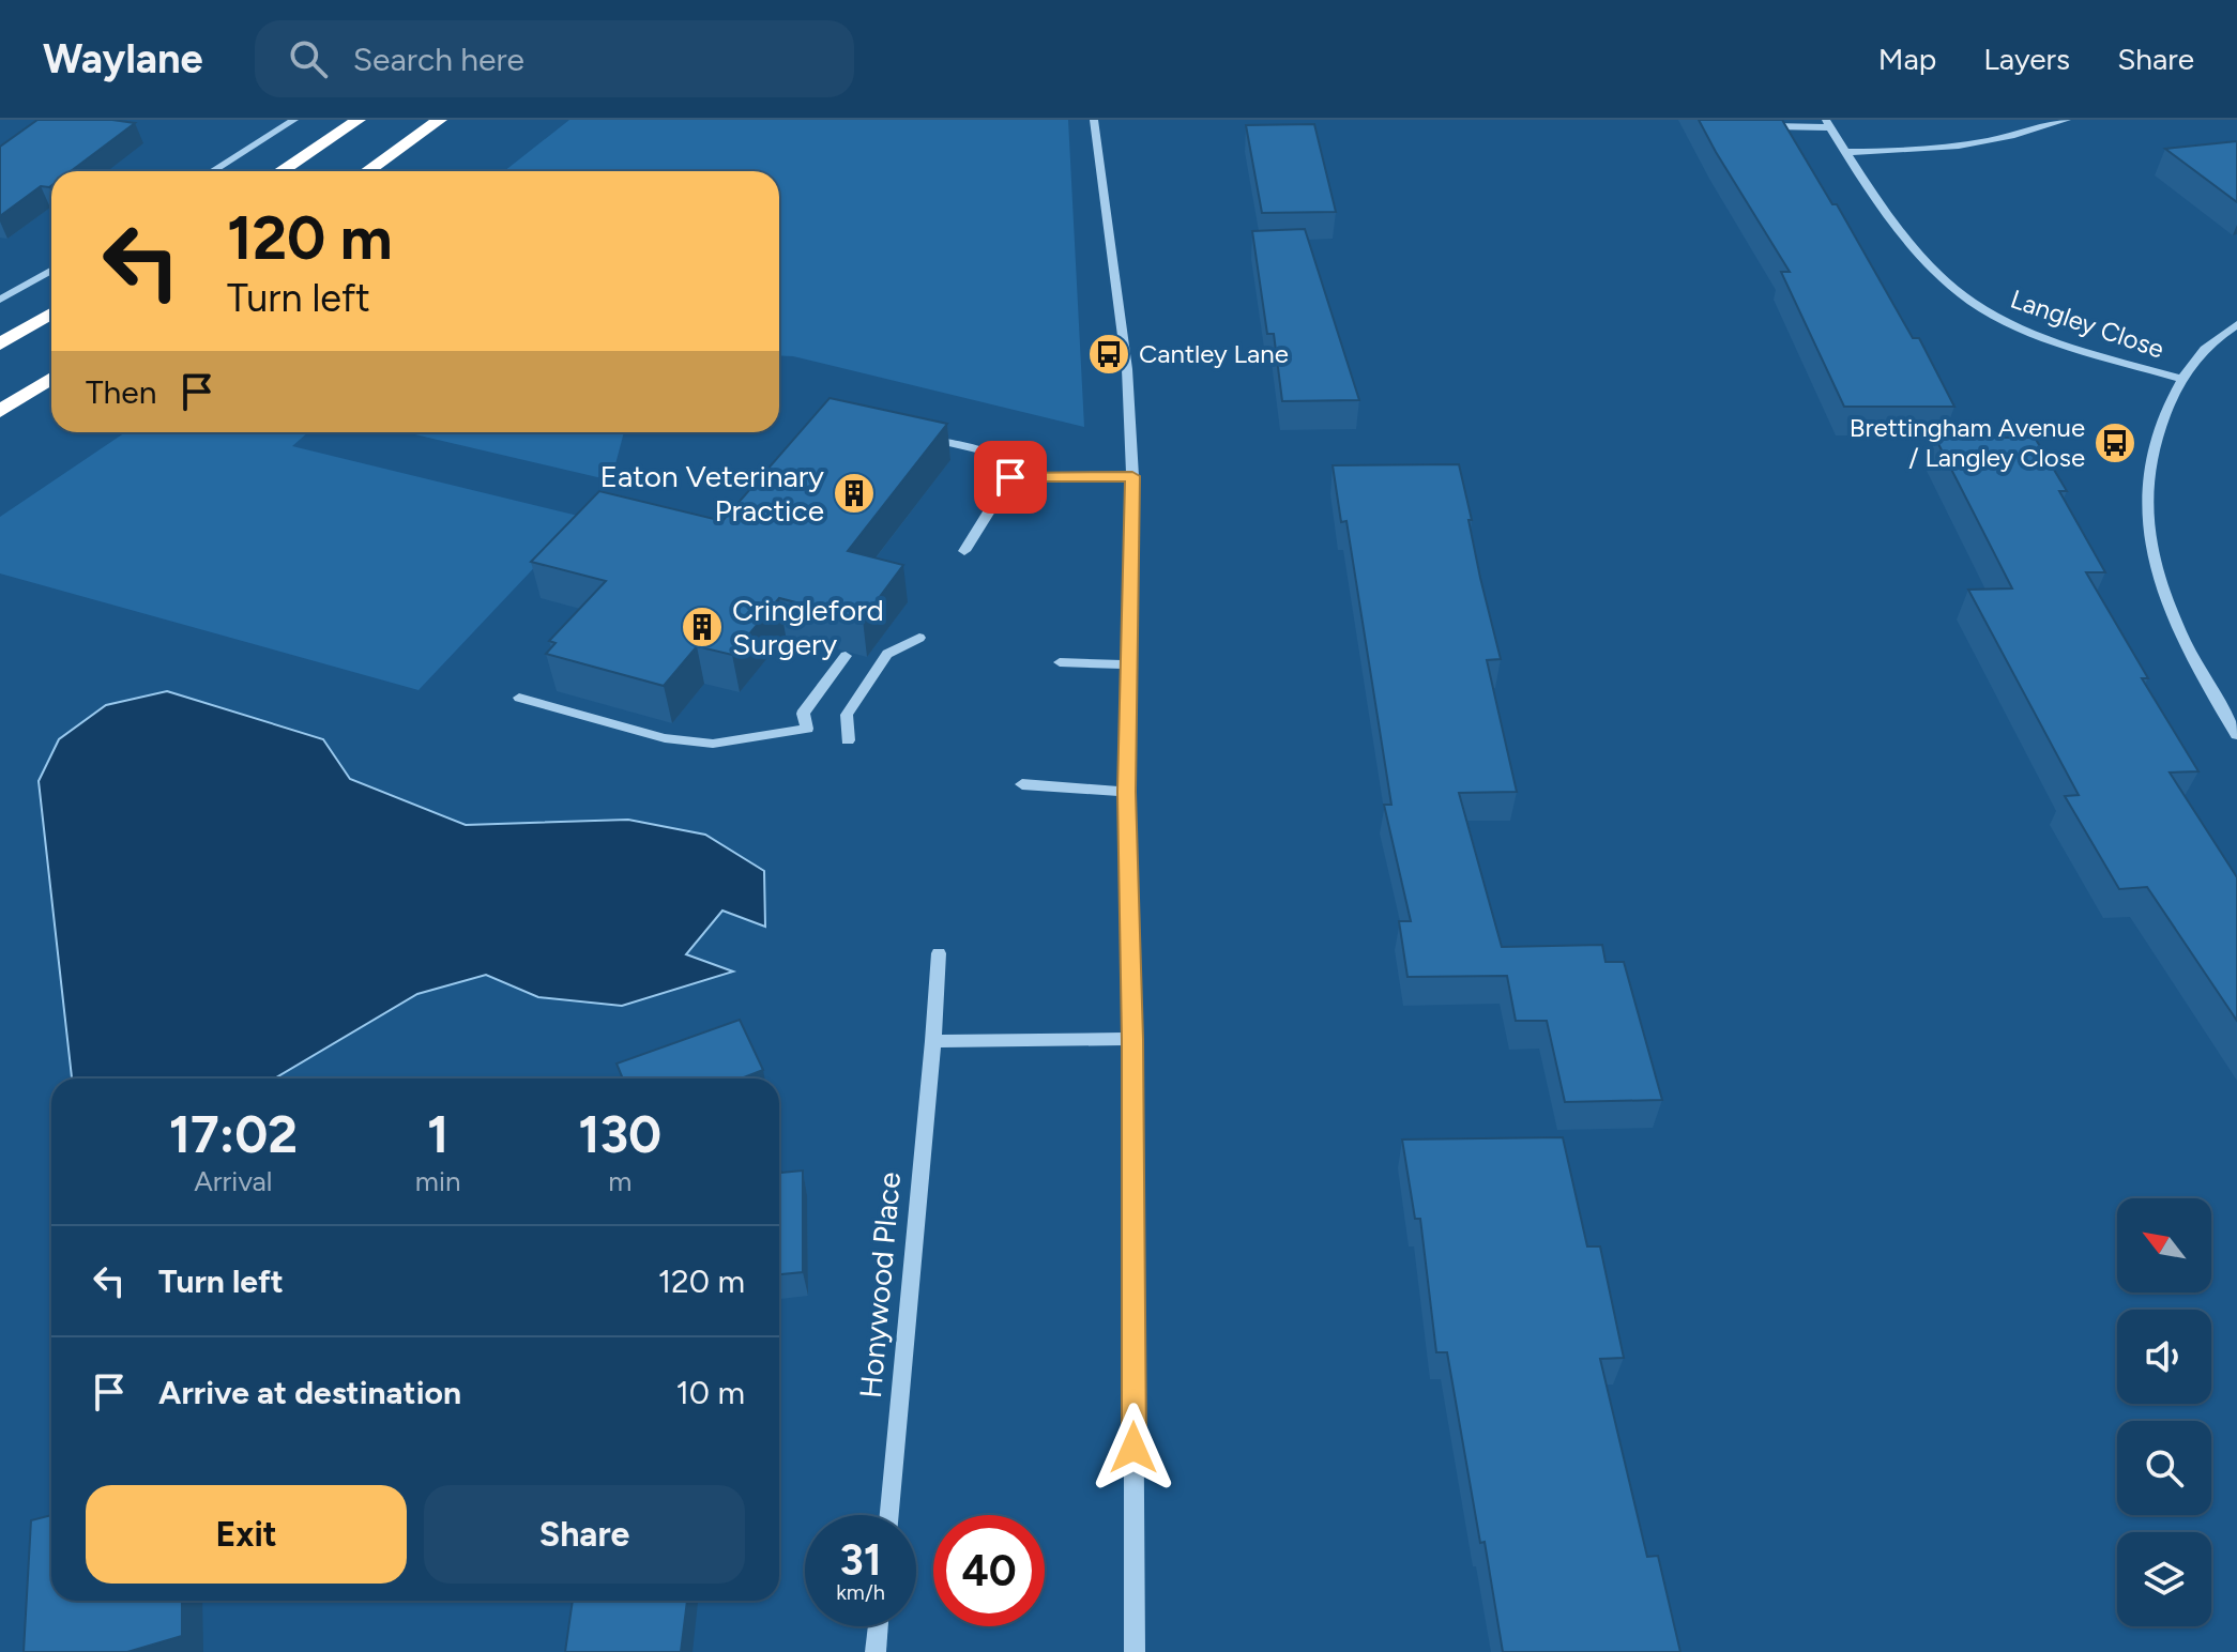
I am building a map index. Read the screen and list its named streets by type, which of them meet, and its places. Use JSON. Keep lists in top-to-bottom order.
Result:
{
  "streets": {
    "street": ["Langley Close", "Honywood Place"]
  },
  "places": {
    "bus stop": ["Cantley Lane", "Brettingham Avenue / Langley Close"],
    "building": ["Eaton Veterinary Practice", "Cringleford Surgery"]
  },
  "north": "top left",
  "page": {
    "header": "Waylane",
    "search": "Search here",
    "nav": ["Map", "Layers", "Share"],
    "turn": ["120 m", "Turn left"],
    "then": "Then",
    "eta": [
      "17:02",
      "Arrival",
      "1",
      "min",
      "130",
      "m"
    ],
    "list": [
      {
        "name": "Turn left",
        "value": "120 m"
      },
      {
        "name": "Arrive at destination",
        "value": "10 m"
      }
    ],
    "buttons": ["Exit", "Share"],
    "speed": "31 km/h",
    "limit": "40"
  }
}
